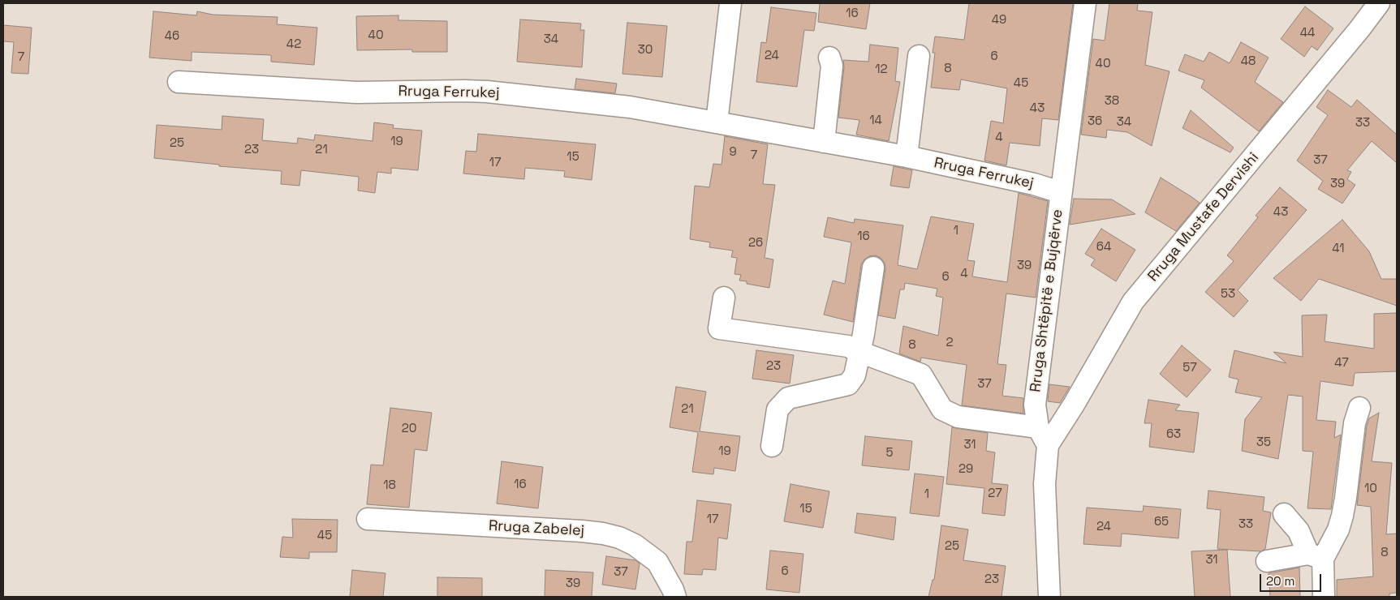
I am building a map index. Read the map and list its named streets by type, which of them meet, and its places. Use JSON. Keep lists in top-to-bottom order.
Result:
{
  "streets": {
    "street": [
      "Rruga Ferrukej",
      "Rruga Mustafe Dervishi",
      "Rruga Shtëpitë e Bujqërve",
      "Rruga Zabelej"
    ]
  },
  "crossings": [
    ["Rruga Ferrukej", "Rruga Shtëpitë e Bujqërve"],
    ["Rruga Mustafe Dervishi", "Rruga Shtëpitë e Bujqërve"]
  ],
  "house_numbers": [
    "16",
    "49",
    "44",
    "40",
    "46",
    "34",
    "42",
    "30",
    "24",
    "6",
    "7",
    "48",
    "40",
    "8",
    "12",
    "45",
    "38",
    "43",
    "14",
    "36",
    "34",
    "33",
    "4",
    "19",
    "25",
    "23",
    "21",
    "9",
    "7",
    "15",
    "37",
    "17",
    "39",
    "43",
    "1",
    "16",
    "26",
    "64",
    "41",
    "39",
    "4",
    "6",
    "53",
    "2",
    "8",
    "47",
    "23",
    "57",
    "37",
    "21",
    "20",
    "63",
    "35",
    "31",
    "19",
    "5",
    "29",
    "16",
    "18",
    "10",
    "27",
    "1",
    "15",
    "17",
    "65",
    "33",
    "24",
    "45",
    "25",
    "8",
    "31",
    "6",
    "37",
    "23",
    "39"
  ],
  "scale_bar": "20 m"
}
